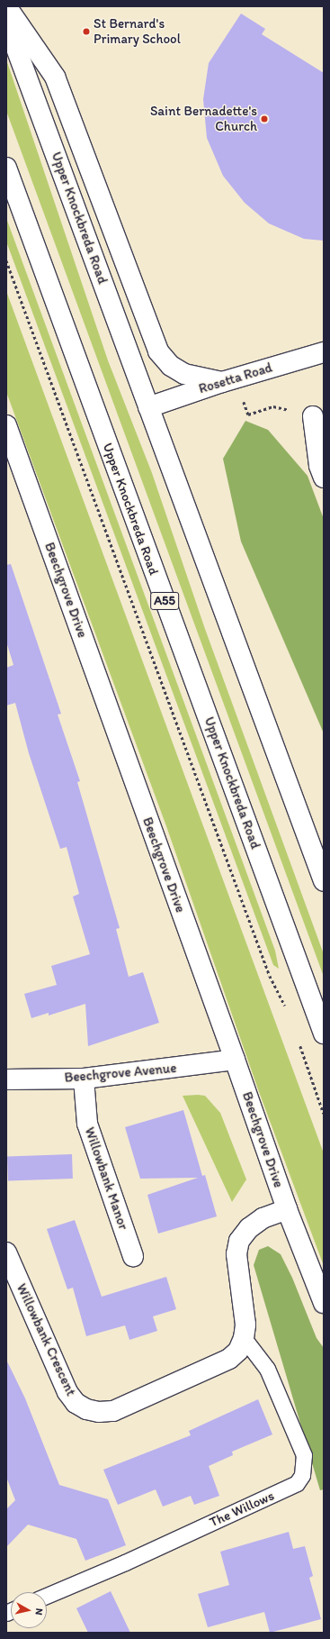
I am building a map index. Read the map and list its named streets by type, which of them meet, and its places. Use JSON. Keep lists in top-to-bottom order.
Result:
{
  "streets": {
    "main road": [
      "Upper Knockbreda Road",
      "Rosetta Road",
      "Beechgrove Drive",
      "A55",
      "Beechgrove Avenue",
      "Willowbank Manor",
      "Willowbank Crescent"
    ],
    "lane": ["The Willows"]
  },
  "crossings": [
    ["Upper Knockbreda Road", "Rosetta Road"],
    ["Beechgrove Drive", "Beechgrove Avenue"],
    ["Beechgrove Avenue", "Willowbank Manor"],
    ["Willowbank Crescent", "The Willows"]
  ],
  "places": ["St Bernard's Primary School", "Saint Bernadette's Church"],
  "north": "right"
}
